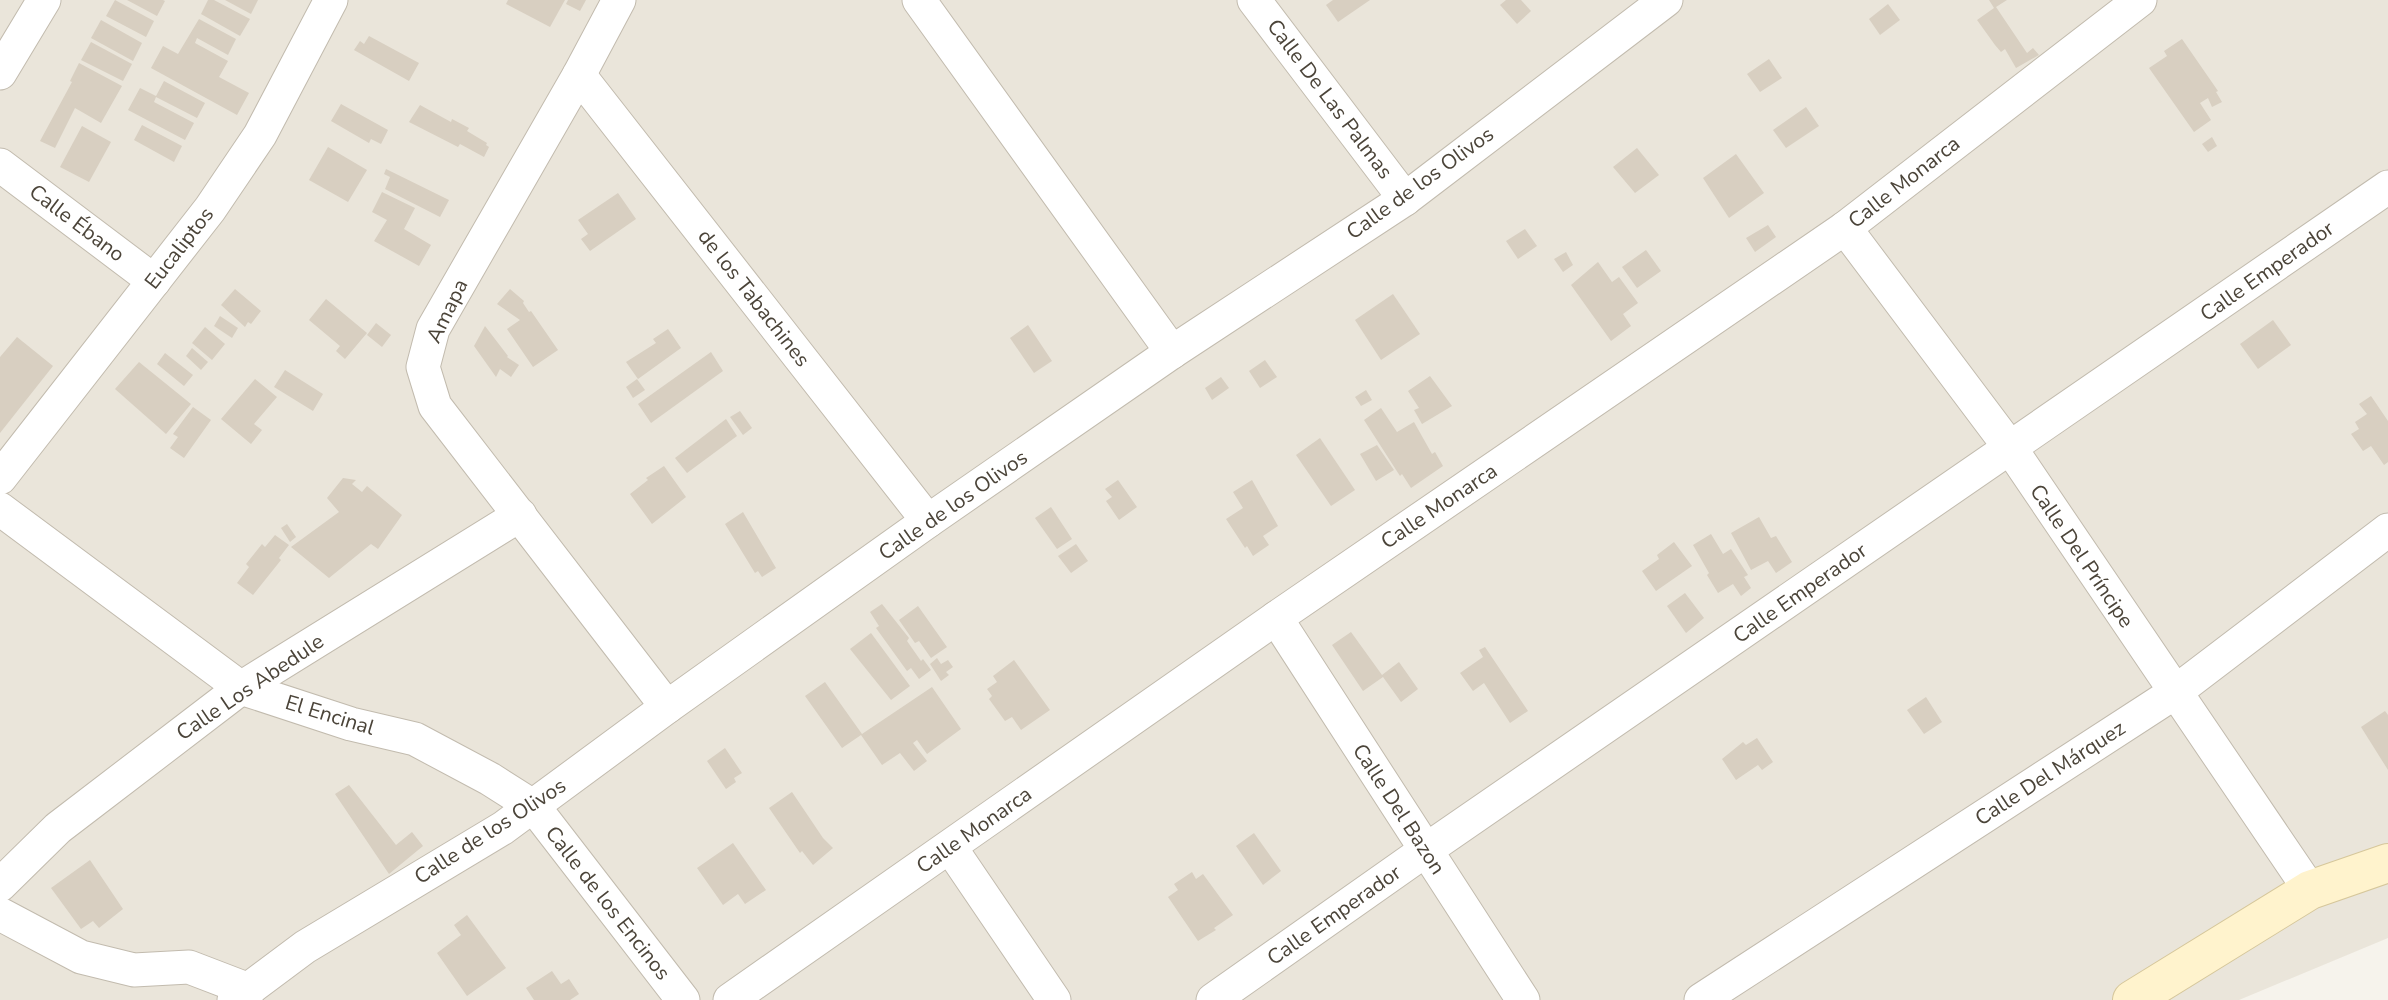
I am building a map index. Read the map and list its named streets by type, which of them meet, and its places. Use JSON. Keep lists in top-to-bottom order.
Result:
{
  "streets": {
    "street": [
      "Calle De Las Palmas",
      "Calle Monarca",
      "Calle de los Olivos",
      "Calle Ébano",
      "Eucaliptos",
      "Calle Emperador",
      "de los Tabachines",
      "Amapa",
      "Calle Del Príncipe",
      "Calle Los Abedule",
      "El Encinal",
      "Calle Del Márquez",
      "Calle Del Bazon",
      "Calle de los Encinos"
    ]
  },
  "crossings": [
    ["Calle De Las Palmas", "Calle de los Olivos"],
    ["Calle Monarca", "Calle Del Príncipe"],
    ["Calle Monarca", "Calle Del Bazon"],
    ["Calle de los Olivos", "de los Tabachines"],
    ["Calle de los Olivos", "Amapa"],
    ["Calle de los Olivos", "El Encinal"],
    ["Calle de los Olivos", "Calle de los Encinos"],
    ["Calle Ébano", "Eucaliptos"],
    ["Calle Emperador", "Calle Del Príncipe"],
    ["Calle Emperador", "Calle Del Bazon"],
    ["de los Tabachines", "Amapa"],
    ["Amapa", "Calle Los Abedule"],
    ["Calle Del Príncipe", "Calle Del Márquez"],
    ["Calle Los Abedule", "El Encinal"],
    ["El Encinal", "Calle de los Encinos"]
  ]
}
